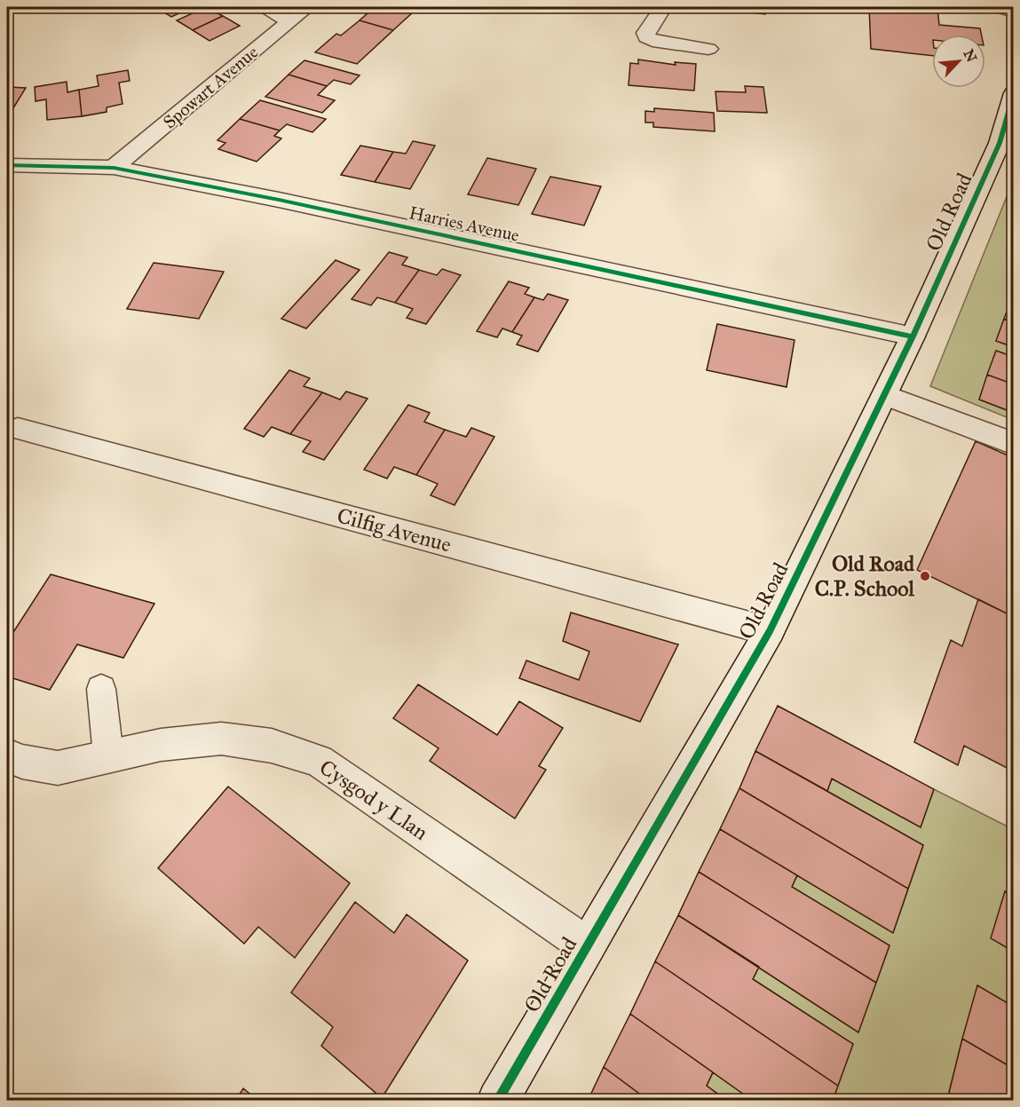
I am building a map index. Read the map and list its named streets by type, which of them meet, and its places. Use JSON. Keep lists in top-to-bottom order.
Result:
{
  "streets": {
    "street": [
      "Spowart Avenue",
      "Old Road",
      "Harries Avenue",
      "Cilfig Avenue",
      "Cysgod y Llan"
    ]
  },
  "crossings": [
    ["Spowart Avenue", "Harries Avenue"],
    ["Old Road", "Harries Avenue"],
    ["Old Road", "Cilfig Avenue"],
    ["Old Road", "Cysgod y Llan"]
  ],
  "places": ["Old Road C.P. School"],
  "north": "top right"
}
